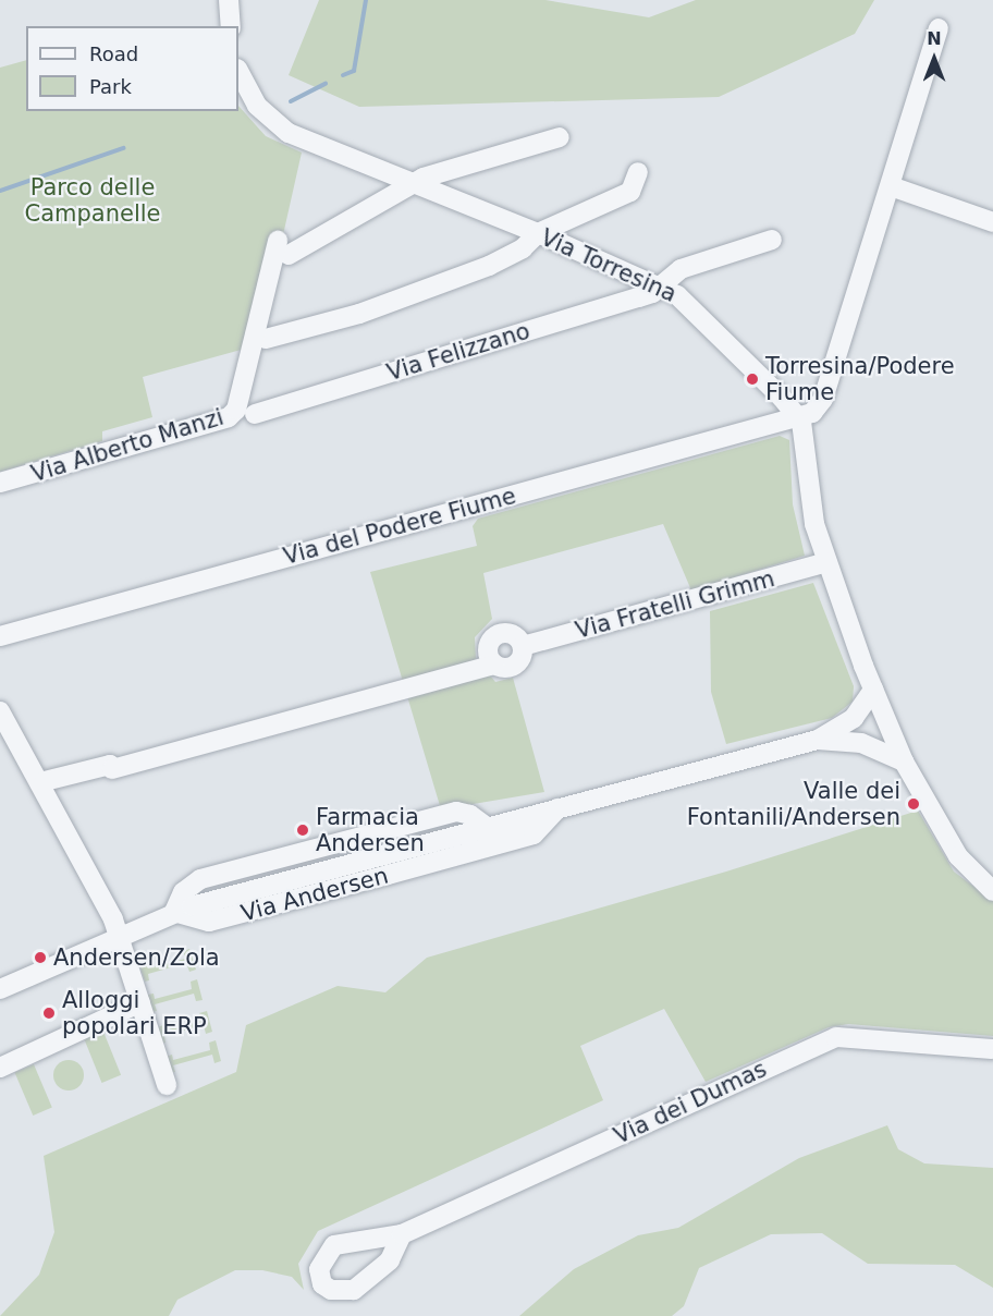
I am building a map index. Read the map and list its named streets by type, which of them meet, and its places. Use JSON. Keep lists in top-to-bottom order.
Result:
{
  "streets": {
    "street": [
      "Via Torresina",
      "Via Felizzano",
      "Via Alberto Manzi",
      "Via del Podere Fiume",
      "Via Fratelli Grimm",
      "Via Andersen",
      "Via dei Dumas"
    ]
  },
  "crossings": [
    ["Via Torresina", "Via Felizzano"],
    ["Via Torresina", "Via Alberto Manzi"],
    ["Via Torresina", "Via del Podere Fiume"]
  ],
  "parks": ["Parco delle Campanelle"],
  "places": [
    "Torresina/Podere Fiume",
    "Valle dei Fontanili/Andersen",
    "Farmacia Andersen",
    "Andersen/Zola",
    "Alloggi popolari ERP"
  ],
  "legend": ["Road", "Park"],
  "north": "top"
}
